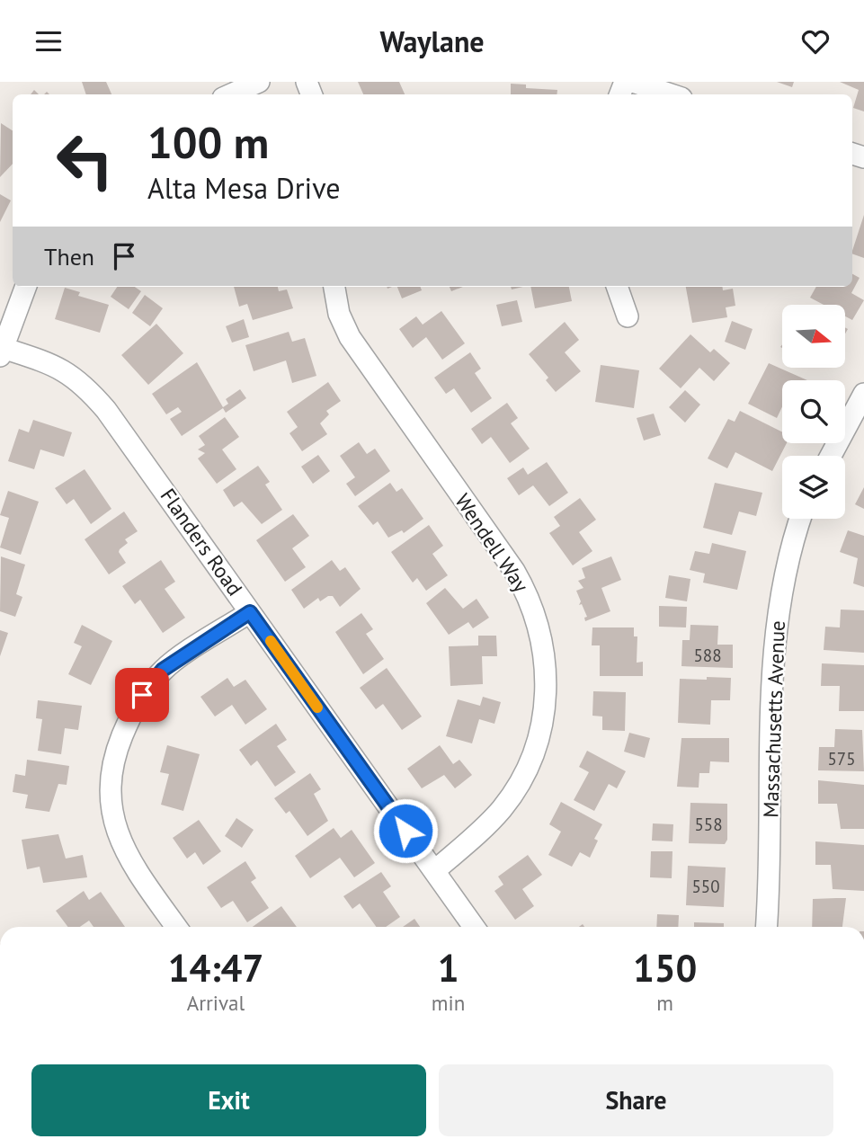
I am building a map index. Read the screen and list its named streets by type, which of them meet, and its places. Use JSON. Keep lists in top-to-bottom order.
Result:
{
  "streets": {
    "street": ["Flanders Road", "Wendell Way", "Massachusetts Avenue"]
  },
  "crossings": [
    ["Flanders Road", "Wendell Way"]
  ],
  "house_numbers": [
    "588",
    "575",
    "558",
    "550"
  ],
  "north": "right",
  "page": {
    "header": "Waylane",
    "turn": ["100 m", "Alta Mesa Drive"],
    "then": "Then",
    "eta": [
      "14:47",
      "Arrival",
      "1",
      "min",
      "150",
      "m"
    ],
    "buttons": ["Exit", "Share"]
  }
}
